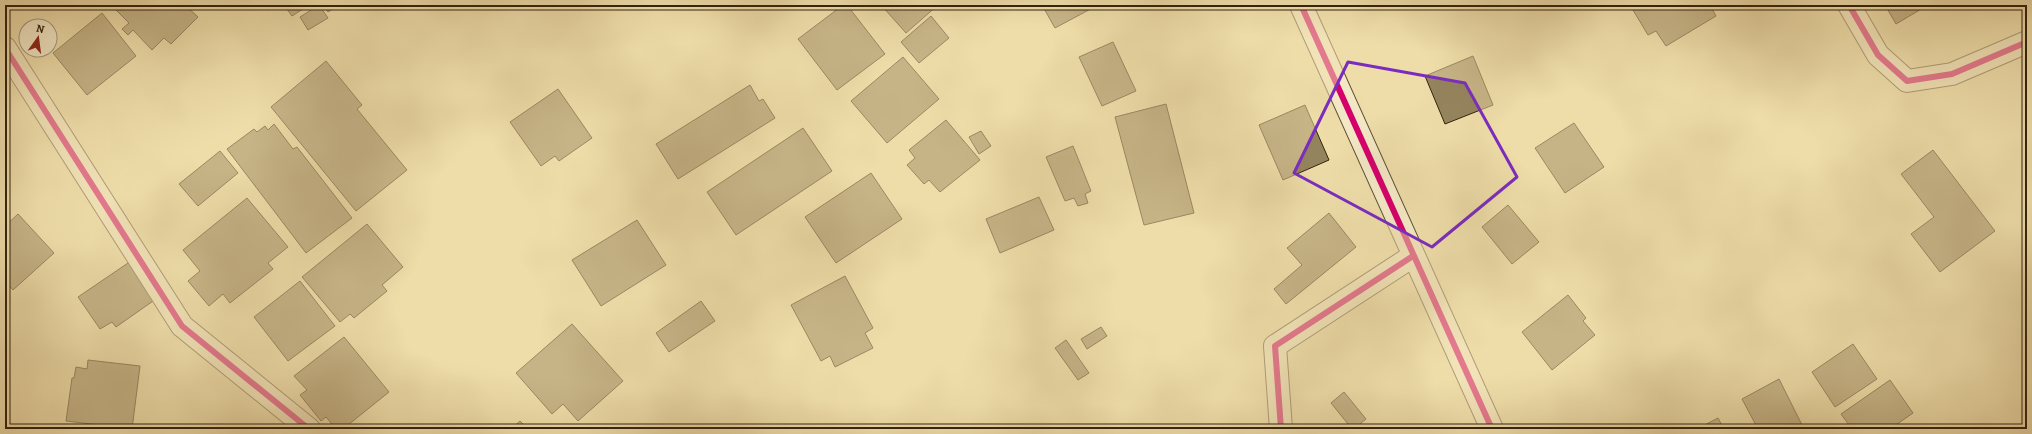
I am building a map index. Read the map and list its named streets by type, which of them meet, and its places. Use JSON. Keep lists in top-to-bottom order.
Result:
{
  "north": "top"
}
